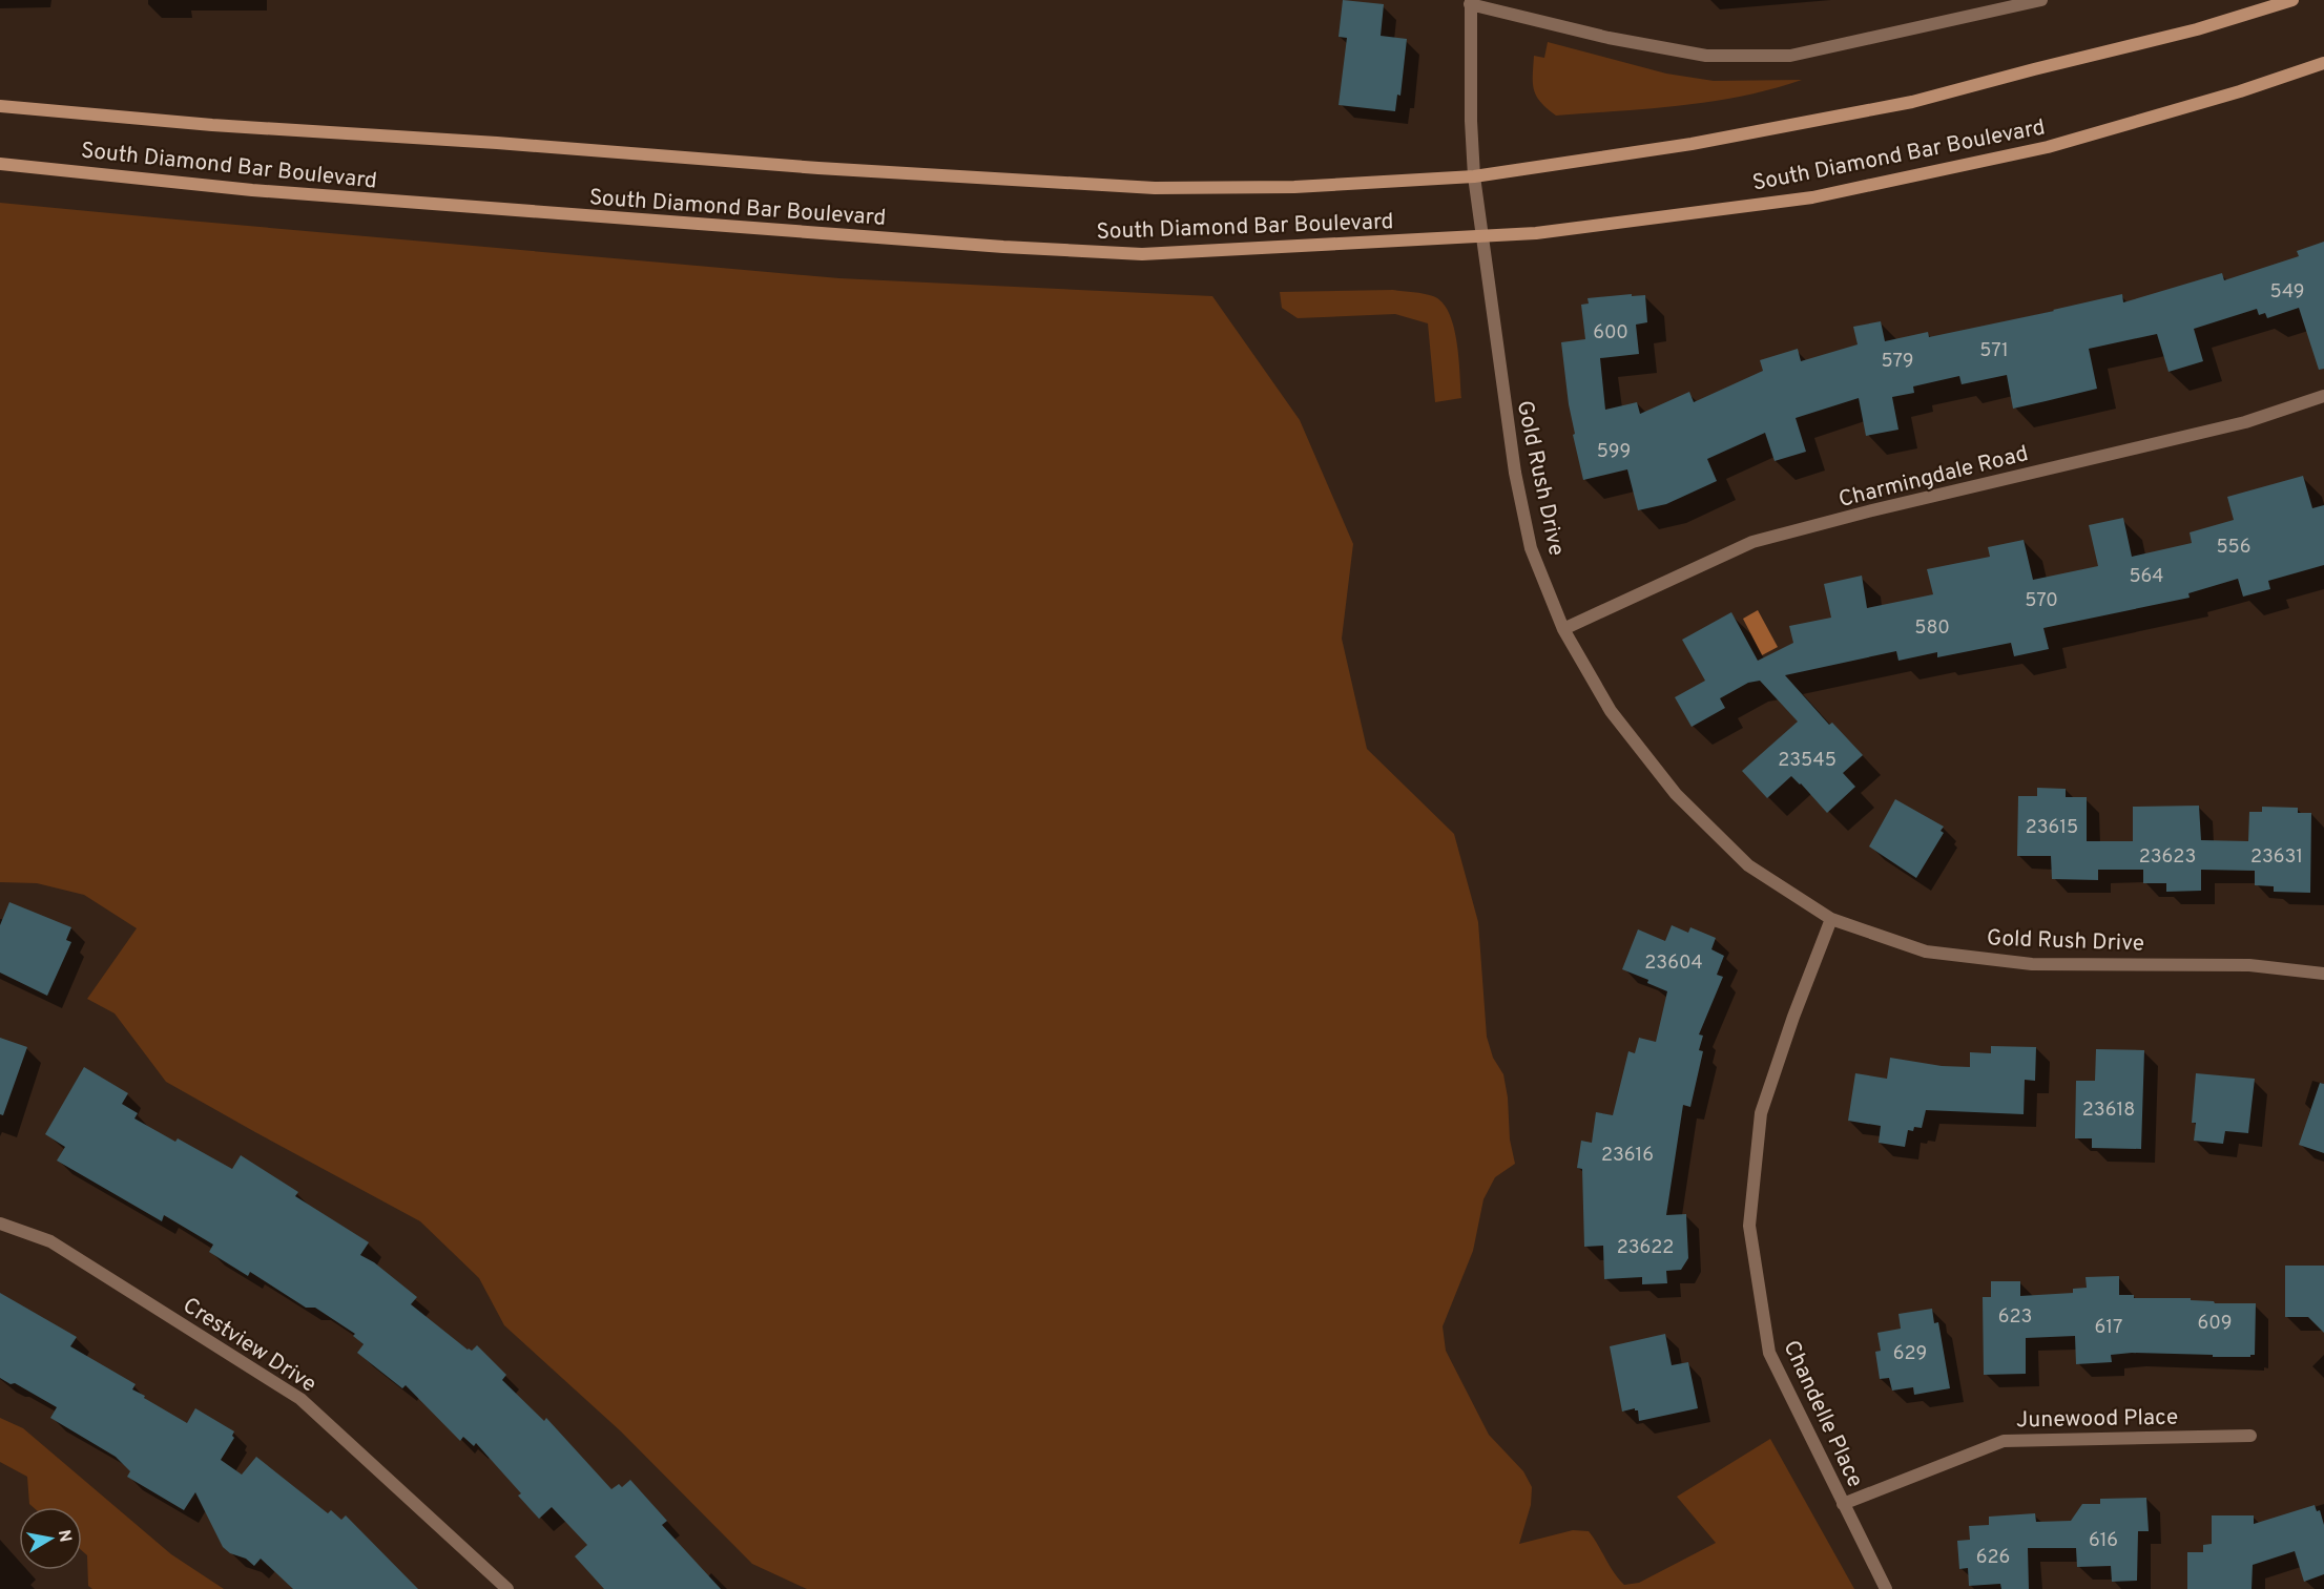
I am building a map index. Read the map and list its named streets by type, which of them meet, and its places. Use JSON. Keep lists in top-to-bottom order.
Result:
{
  "streets": {
    "main road": ["South Diamond Bar Boulevard"],
    "street": [
      "Charmingdale Road",
      "Gold Rush Drive",
      "Crestview Drive",
      "Chandelle Place",
      "Junewood Place"
    ]
  },
  "crossings": [
    ["South Diamond Bar Boulevard", "Gold Rush Drive"],
    ["Charmingdale Road", "Gold Rush Drive"],
    ["Gold Rush Drive", "Chandelle Place"],
    ["Chandelle Place", "Junewood Place"]
  ],
  "house_numbers": [
    "549",
    "600",
    "571",
    "579",
    "599",
    "556",
    "564",
    "570",
    "580",
    "23545",
    "23615",
    "23623",
    "23631",
    "23604",
    "23618",
    "23616",
    "23622",
    "623",
    "609",
    "617",
    "629",
    "616",
    "626"
  ],
  "north": "right"
}
